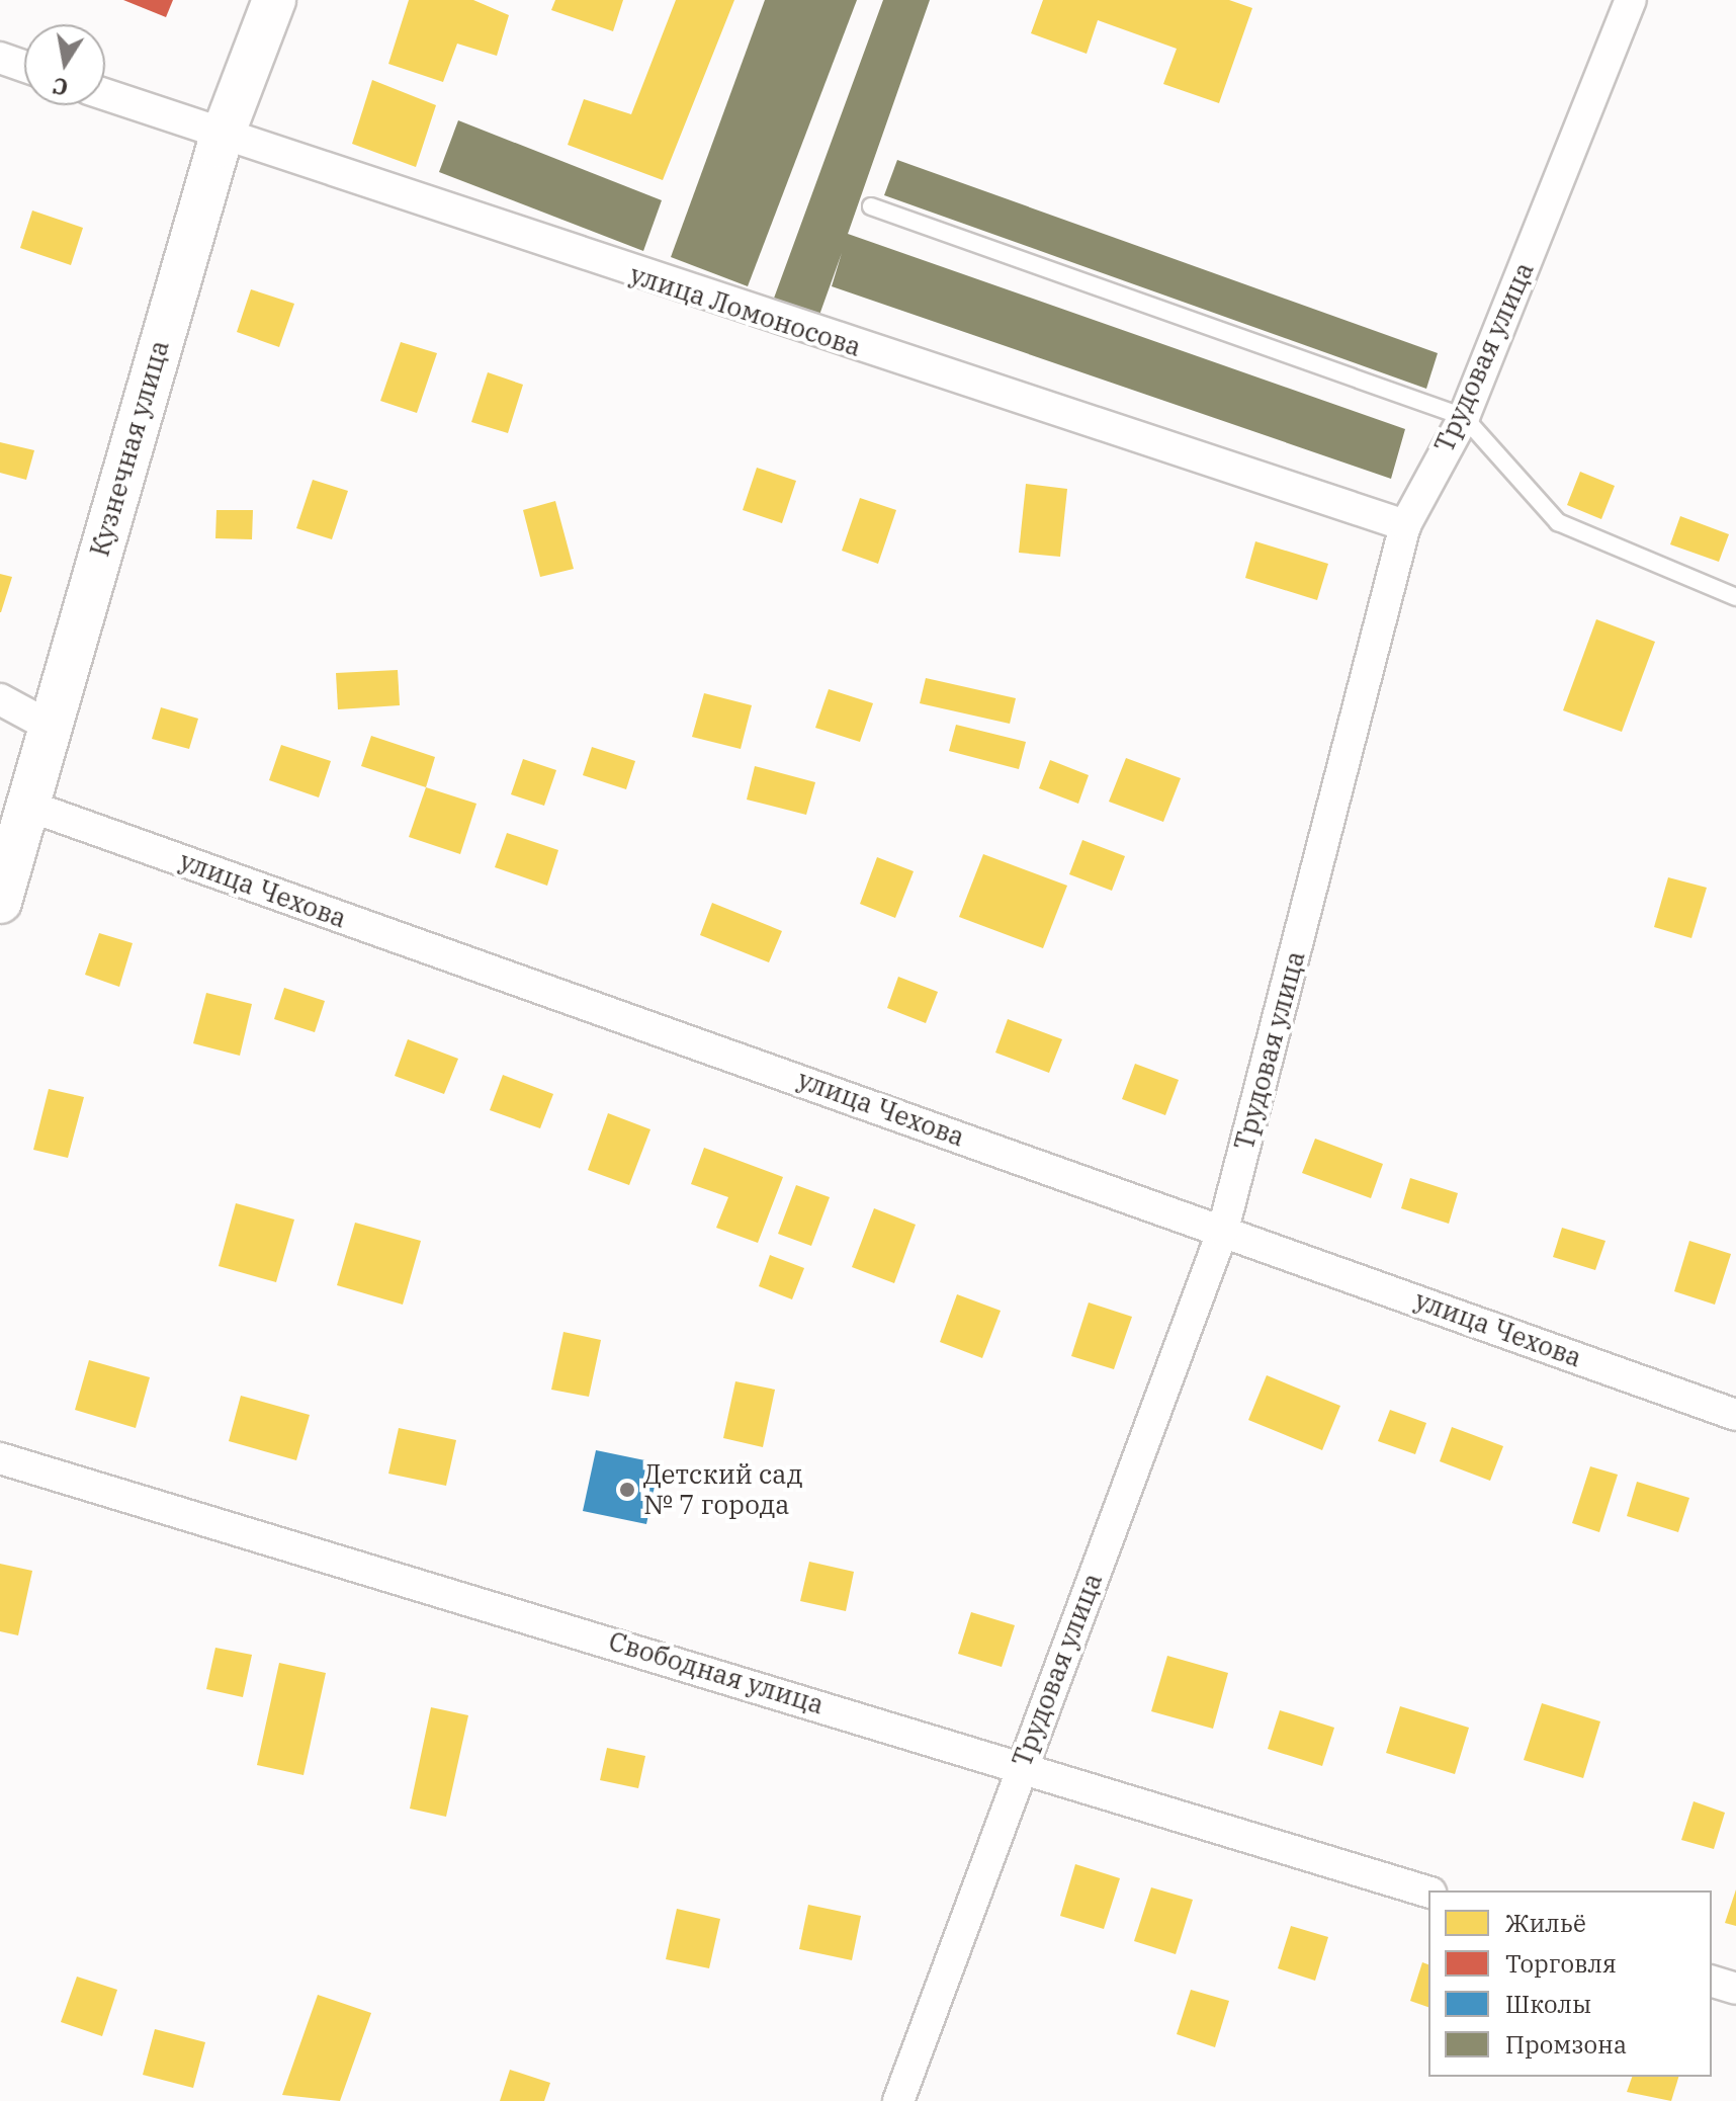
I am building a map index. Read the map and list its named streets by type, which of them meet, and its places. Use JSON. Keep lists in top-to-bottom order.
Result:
{
  "streets": {
    "street": [
      "улица Ломоносова",
      "Трудовая улица",
      "Кузнечная улица",
      "улица Чехова",
      "Свободная улица"
    ]
  },
  "crossings": [
    ["улица Ломоносова", "Трудовая улица"],
    ["улица Ломоносова", "Кузнечная улица"],
    ["Трудовая улица", "улица Чехова"],
    ["Трудовая улица", "Свободная улица"],
    ["Кузнечная улица", "улица Чехова"]
  ],
  "places": ["Детский сад № 7 города"],
  "legend": [
    "Жильё",
    "Торговля",
    "Школы",
    "Промзона"
  ],
  "north": "bottom"
}
